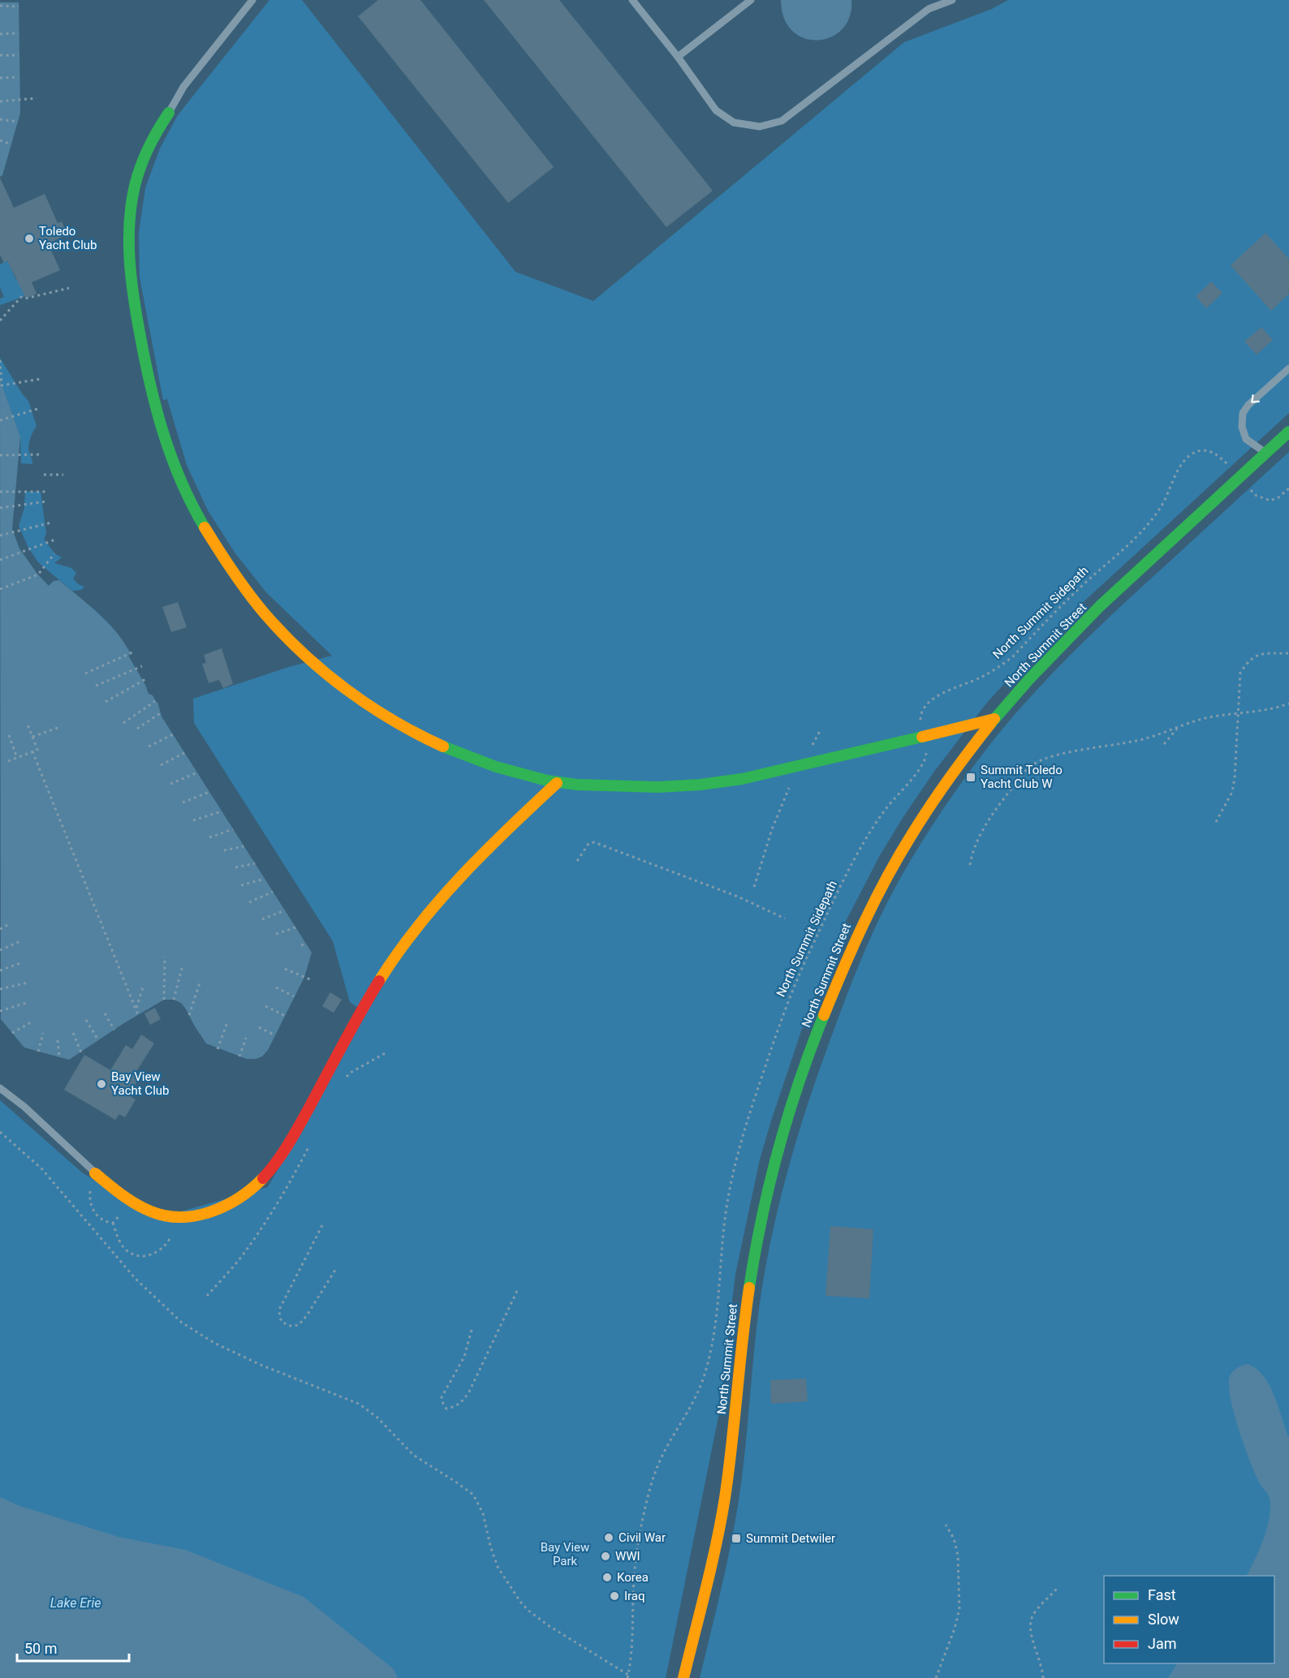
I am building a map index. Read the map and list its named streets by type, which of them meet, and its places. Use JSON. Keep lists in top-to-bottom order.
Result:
{
  "streets": {
    "street": ["North Summit Street"],
    "path": ["North Summit Sidepath"]
  },
  "crossings": [
    ["North Summit Sidepath", "North Summit Street"]
  ],
  "water": ["Lake Erie"],
  "parks": ["Bay View Park"],
  "places": {
    "other": [
      "Toledo Yacht Club",
      "Bay View Yacht Club",
      "Civil War",
      "WWI",
      "Korea",
      "Iraq"
    ],
    "transit": ["Summit Toledo Yacht Club W", "Summit Detwiler"]
  },
  "legend": ["Fast", "Slow", "Jam"],
  "scale_bar": "50 m"
}
